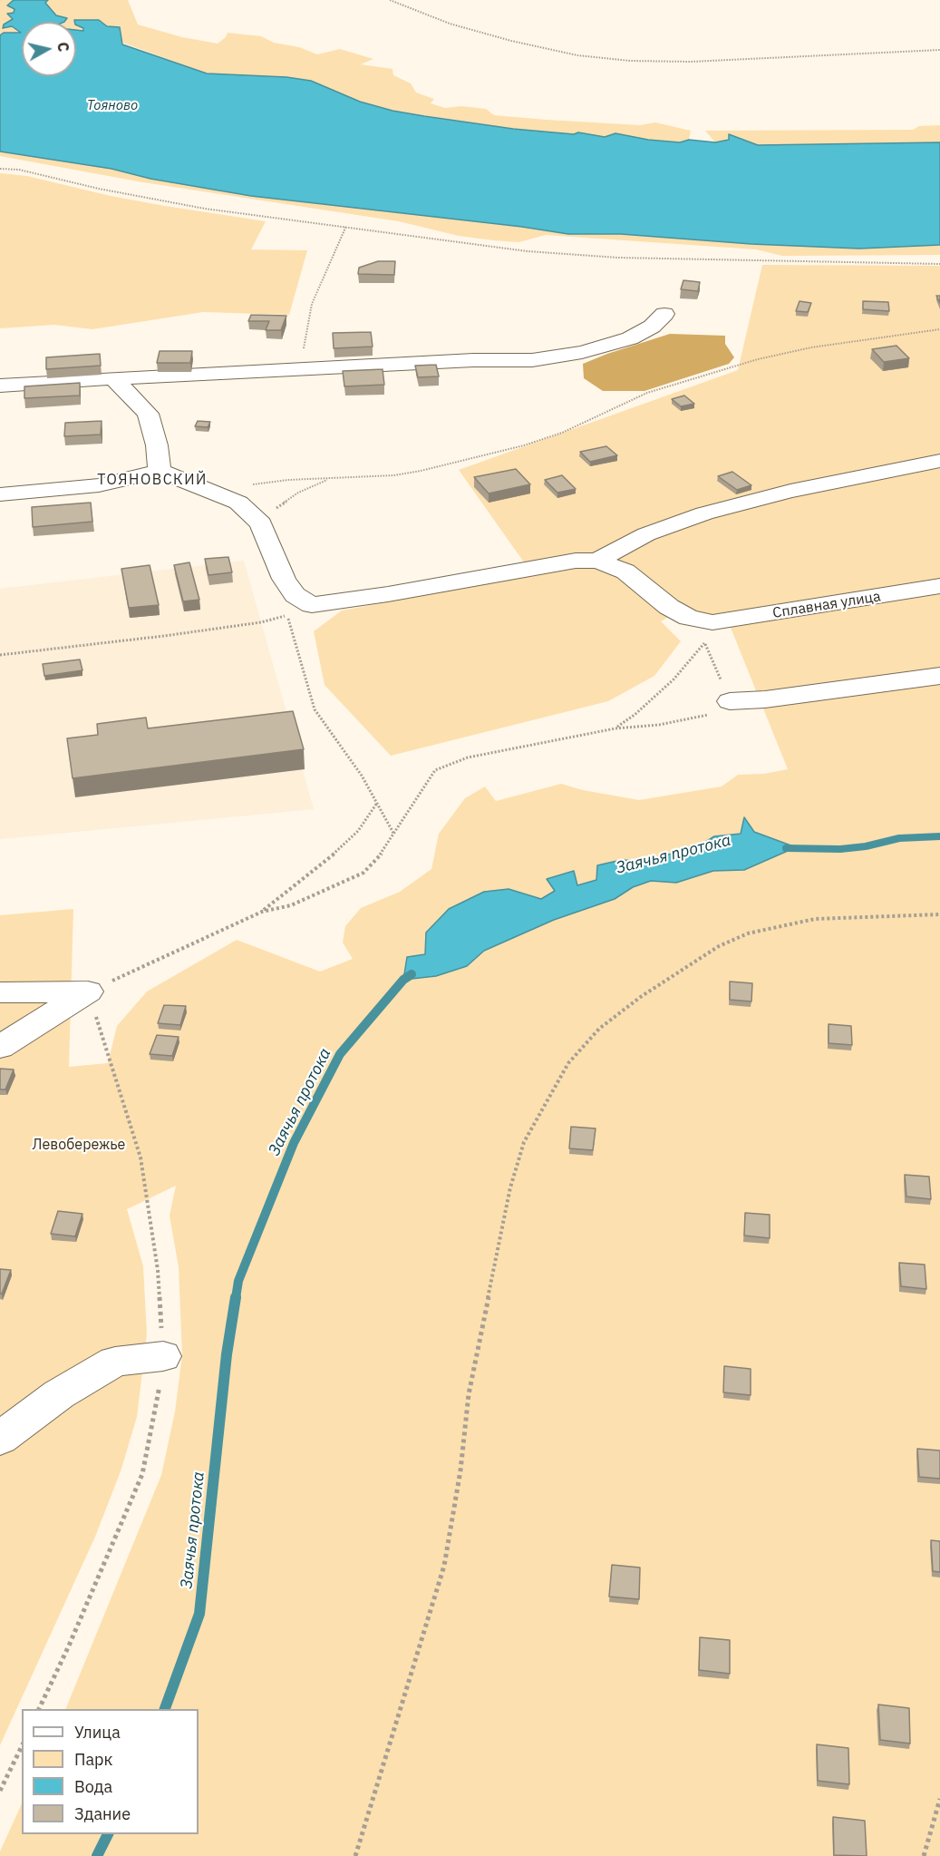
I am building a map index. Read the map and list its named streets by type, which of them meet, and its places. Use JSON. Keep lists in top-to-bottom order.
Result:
{
  "streets": {
    "street": ["Сплавная улица"]
  },
  "districts": ["ТОЯНОВСКИЙ"],
  "water": ["Тояново", "Заячья протока"],
  "parks": ["Левобережье"],
  "legend": [
    "Улица",
    "Парк",
    "Вода",
    "Здание"
  ],
  "north": "right"
}
